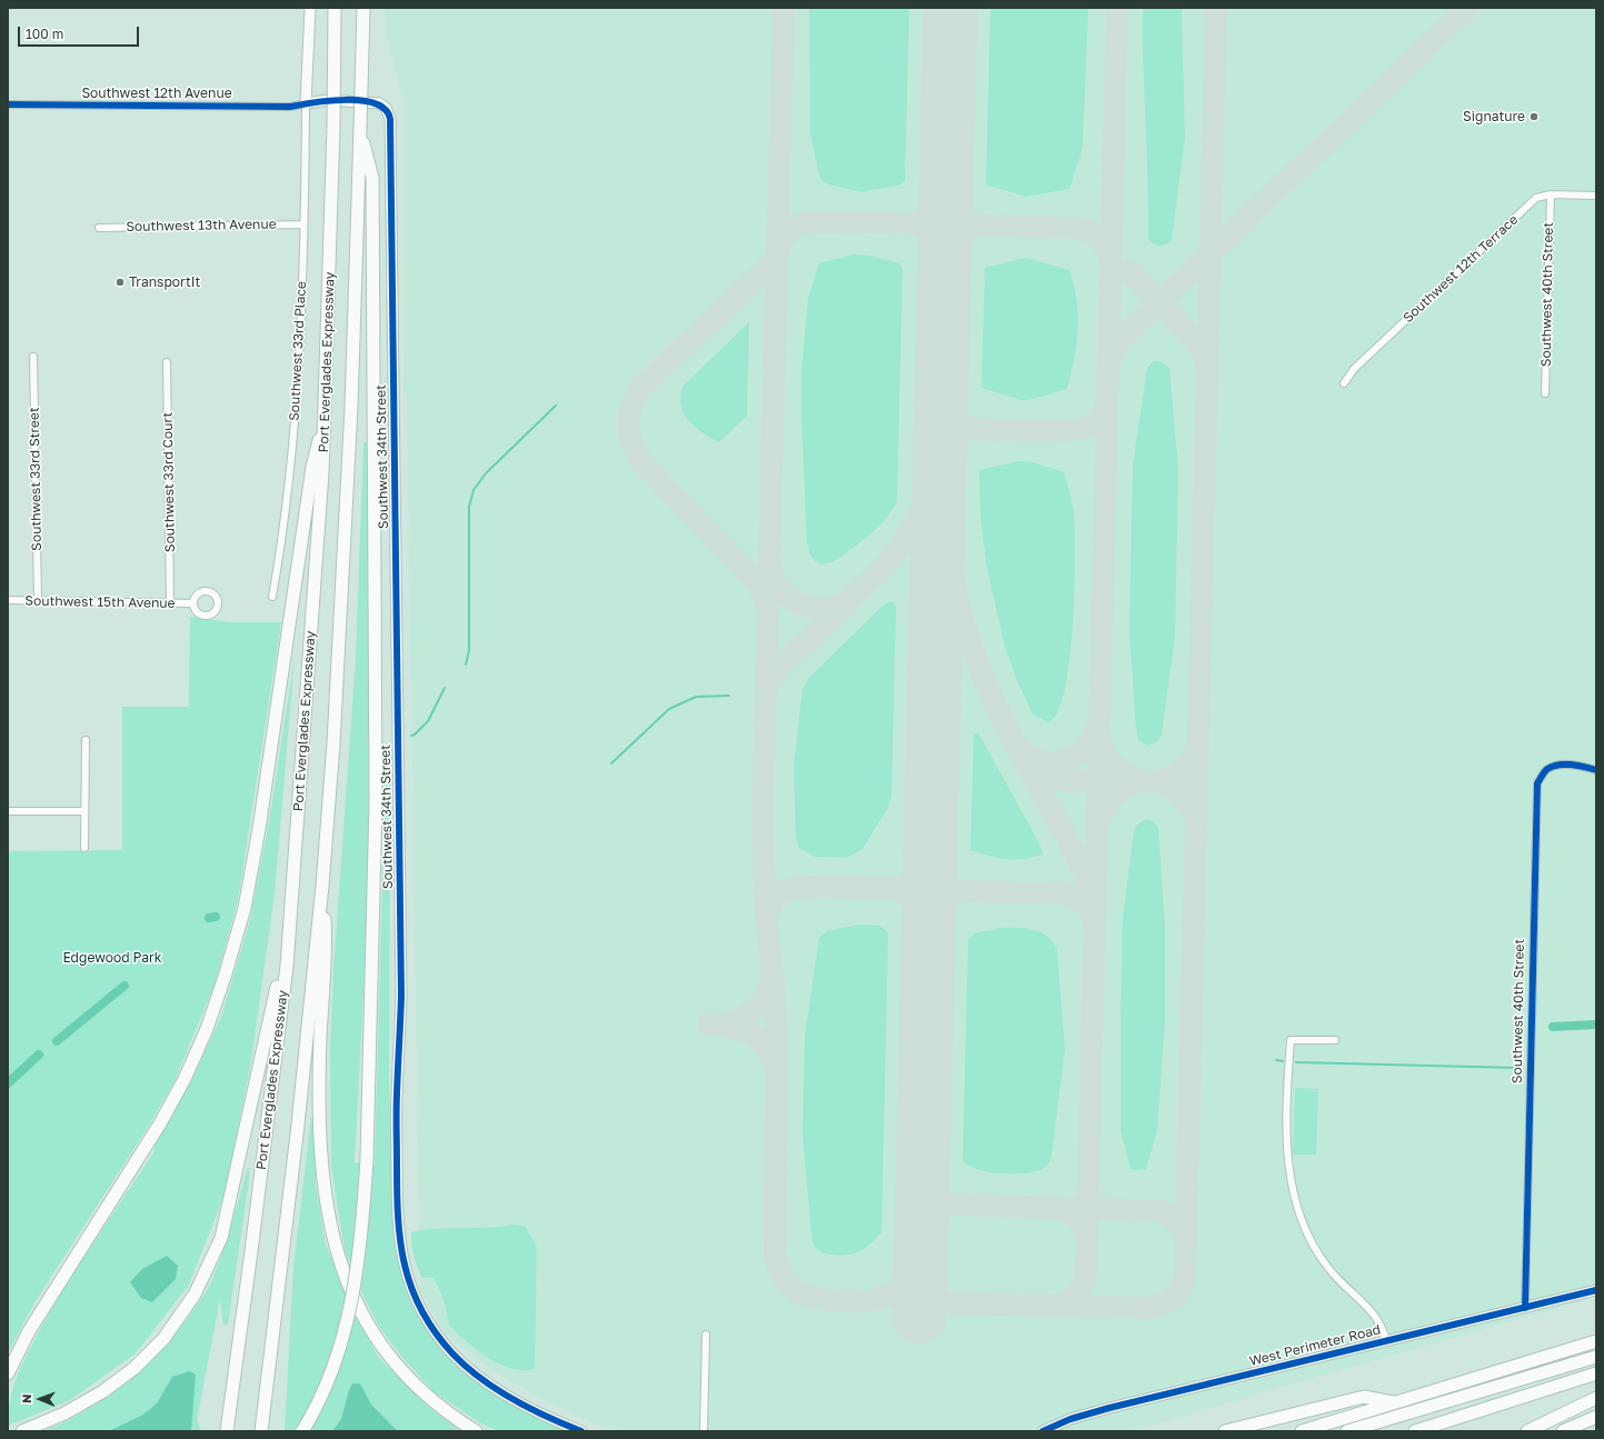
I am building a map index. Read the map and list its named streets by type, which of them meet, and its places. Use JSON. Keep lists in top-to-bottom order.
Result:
{
  "streets": {
    "highway": ["Port Everglades Expressway"],
    "street": [
      "Southwest 12th Avenue",
      "Southwest 13th Avenue",
      "Southwest 12th Terrace",
      "Southwest 40th Street",
      "Southwest 33rd Place",
      "Southwest 34th Street",
      "Southwest 33rd Street",
      "Southwest 33rd Court",
      "Southwest 15th Avenue",
      "West Perimeter Road"
    ]
  },
  "crossings": [
    ["Southwest 12th Avenue", "Southwest 33rd Place"],
    ["Southwest 12th Avenue", "Southwest 34th Street"],
    ["Southwest 13th Avenue", "Southwest 33rd Place"],
    ["Southwest 12th Terrace", "Southwest 40th Street"],
    ["Southwest 40th Street", "West Perimeter Road"],
    ["Southwest 33rd Place", "Southwest 34th Street"],
    ["Southwest 33rd Street", "Southwest 15th Avenue"],
    ["Southwest 33rd Court", "Southwest 15th Avenue"]
  ],
  "parks": ["Edgewood Park"],
  "places": ["Signature", "TransportIt"],
  "scale_bar": "100 m",
  "north": "left"
}
